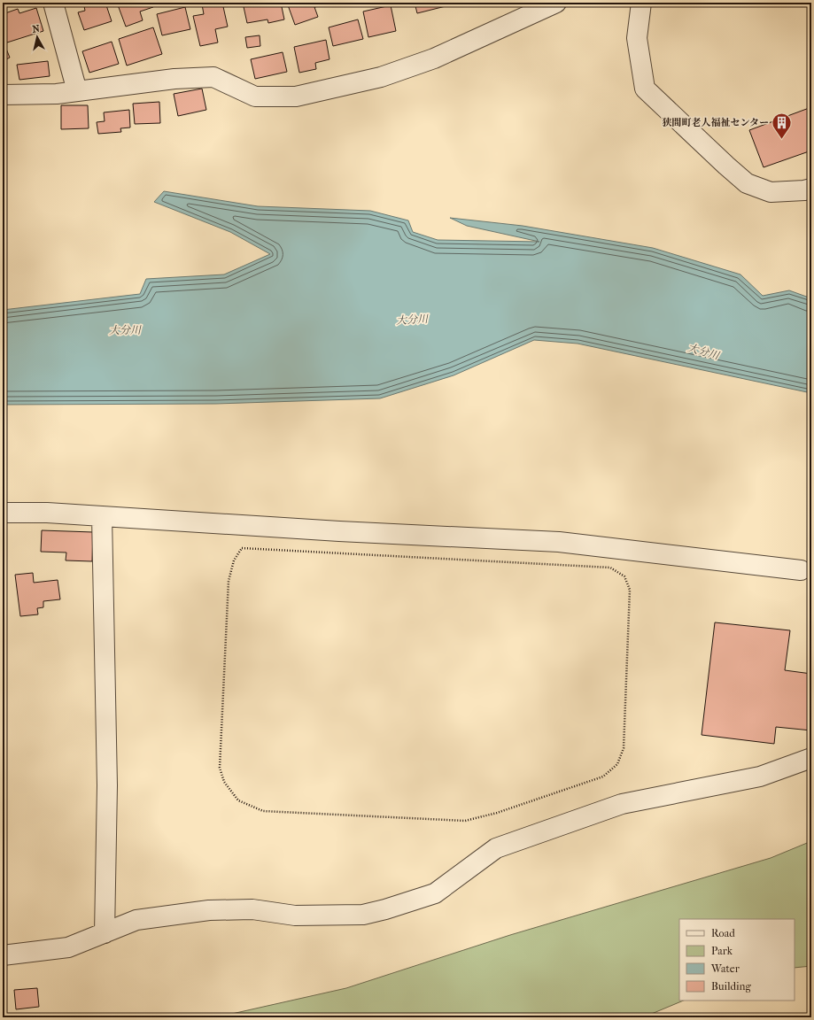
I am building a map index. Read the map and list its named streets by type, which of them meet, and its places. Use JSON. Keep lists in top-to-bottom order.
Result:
{
  "water": ["大分川"],
  "places": {
    "building": ["狭間町老人福祉センター"]
  },
  "legend": [
    "Road",
    "Park",
    "Water",
    "Building"
  ],
  "north": "top"
}
